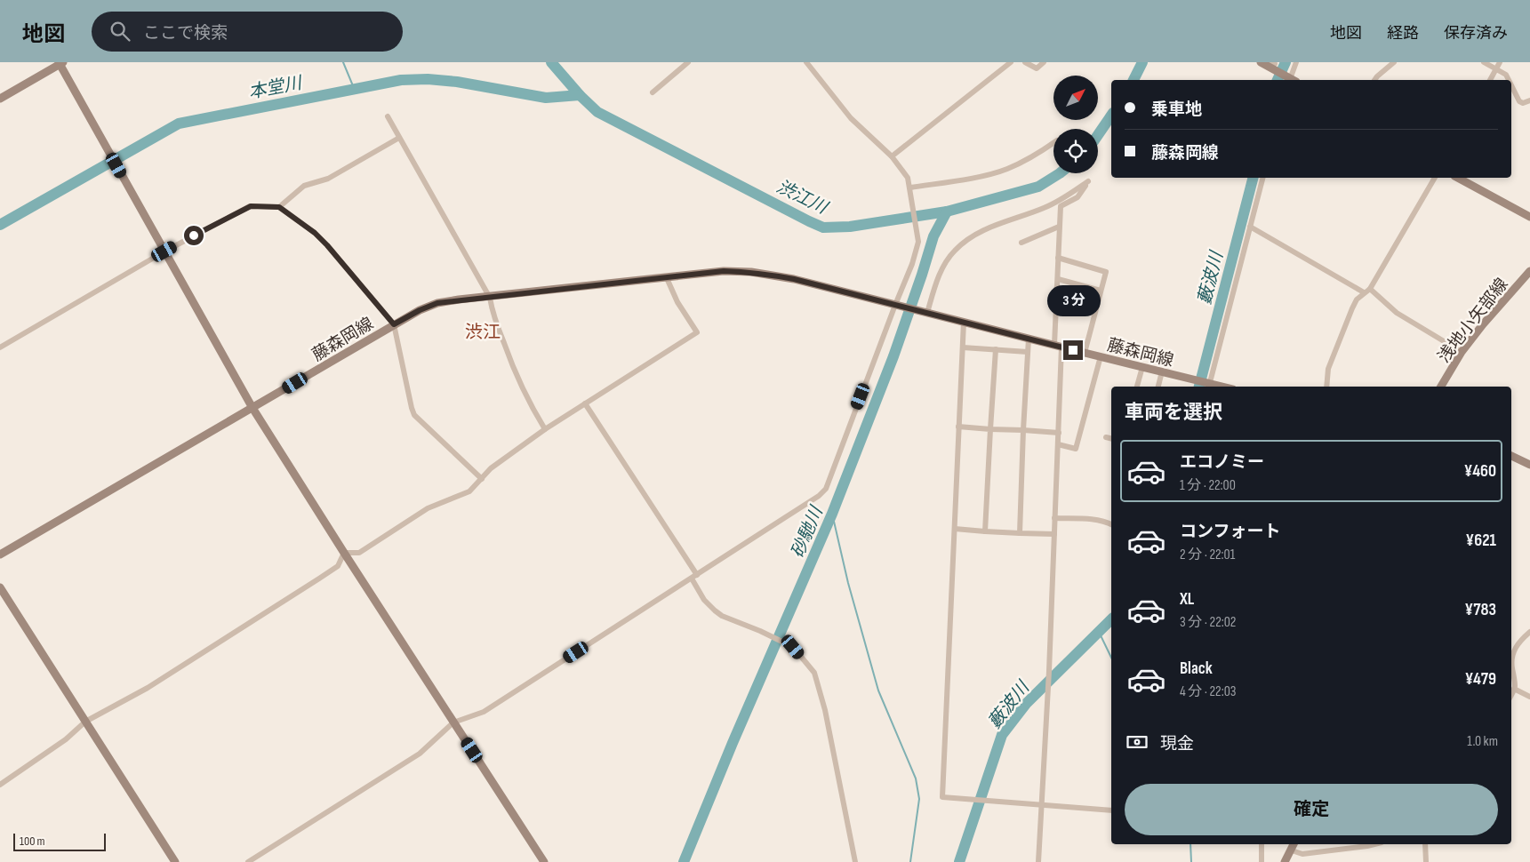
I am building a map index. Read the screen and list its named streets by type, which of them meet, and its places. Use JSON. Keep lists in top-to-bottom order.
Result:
{
  "streets": {
    "main road": ["浅地小矢部線", "藤森岡線"]
  },
  "districts": ["渋江"],
  "water": [
    "本堂川",
    "渋江川",
    "藪波川",
    "砂馳川"
  ],
  "scale_bar": "100 m",
  "north": "top right",
  "page": {
    "header": "地図",
    "search": "ここで検索",
    "nav": ["地図", "経路", "保存済み"],
    "banner": ["乗車地", "藤森岡線"],
    "bubble": "3 分",
    "heading": "車両を選択",
    "list": [
      {
        "name": "エコノミー",
        "note": "1 分 · 22:00",
        "value": "¥460"
      },
      {
        "name": "コンフォート",
        "note": "2 分 · 22:01",
        "value": "¥621"
      },
      {
        "name": "XL",
        "note": "3 分 · 22:02",
        "value": "¥783"
      },
      {
        "name": "Black",
        "note": "4 分 · 22:03",
        "value": "¥479"
      }
    ],
    "pay": ["現金", "1.0 km"],
    "buttons": "確定",
    "scale": "100 m"
  }
}
